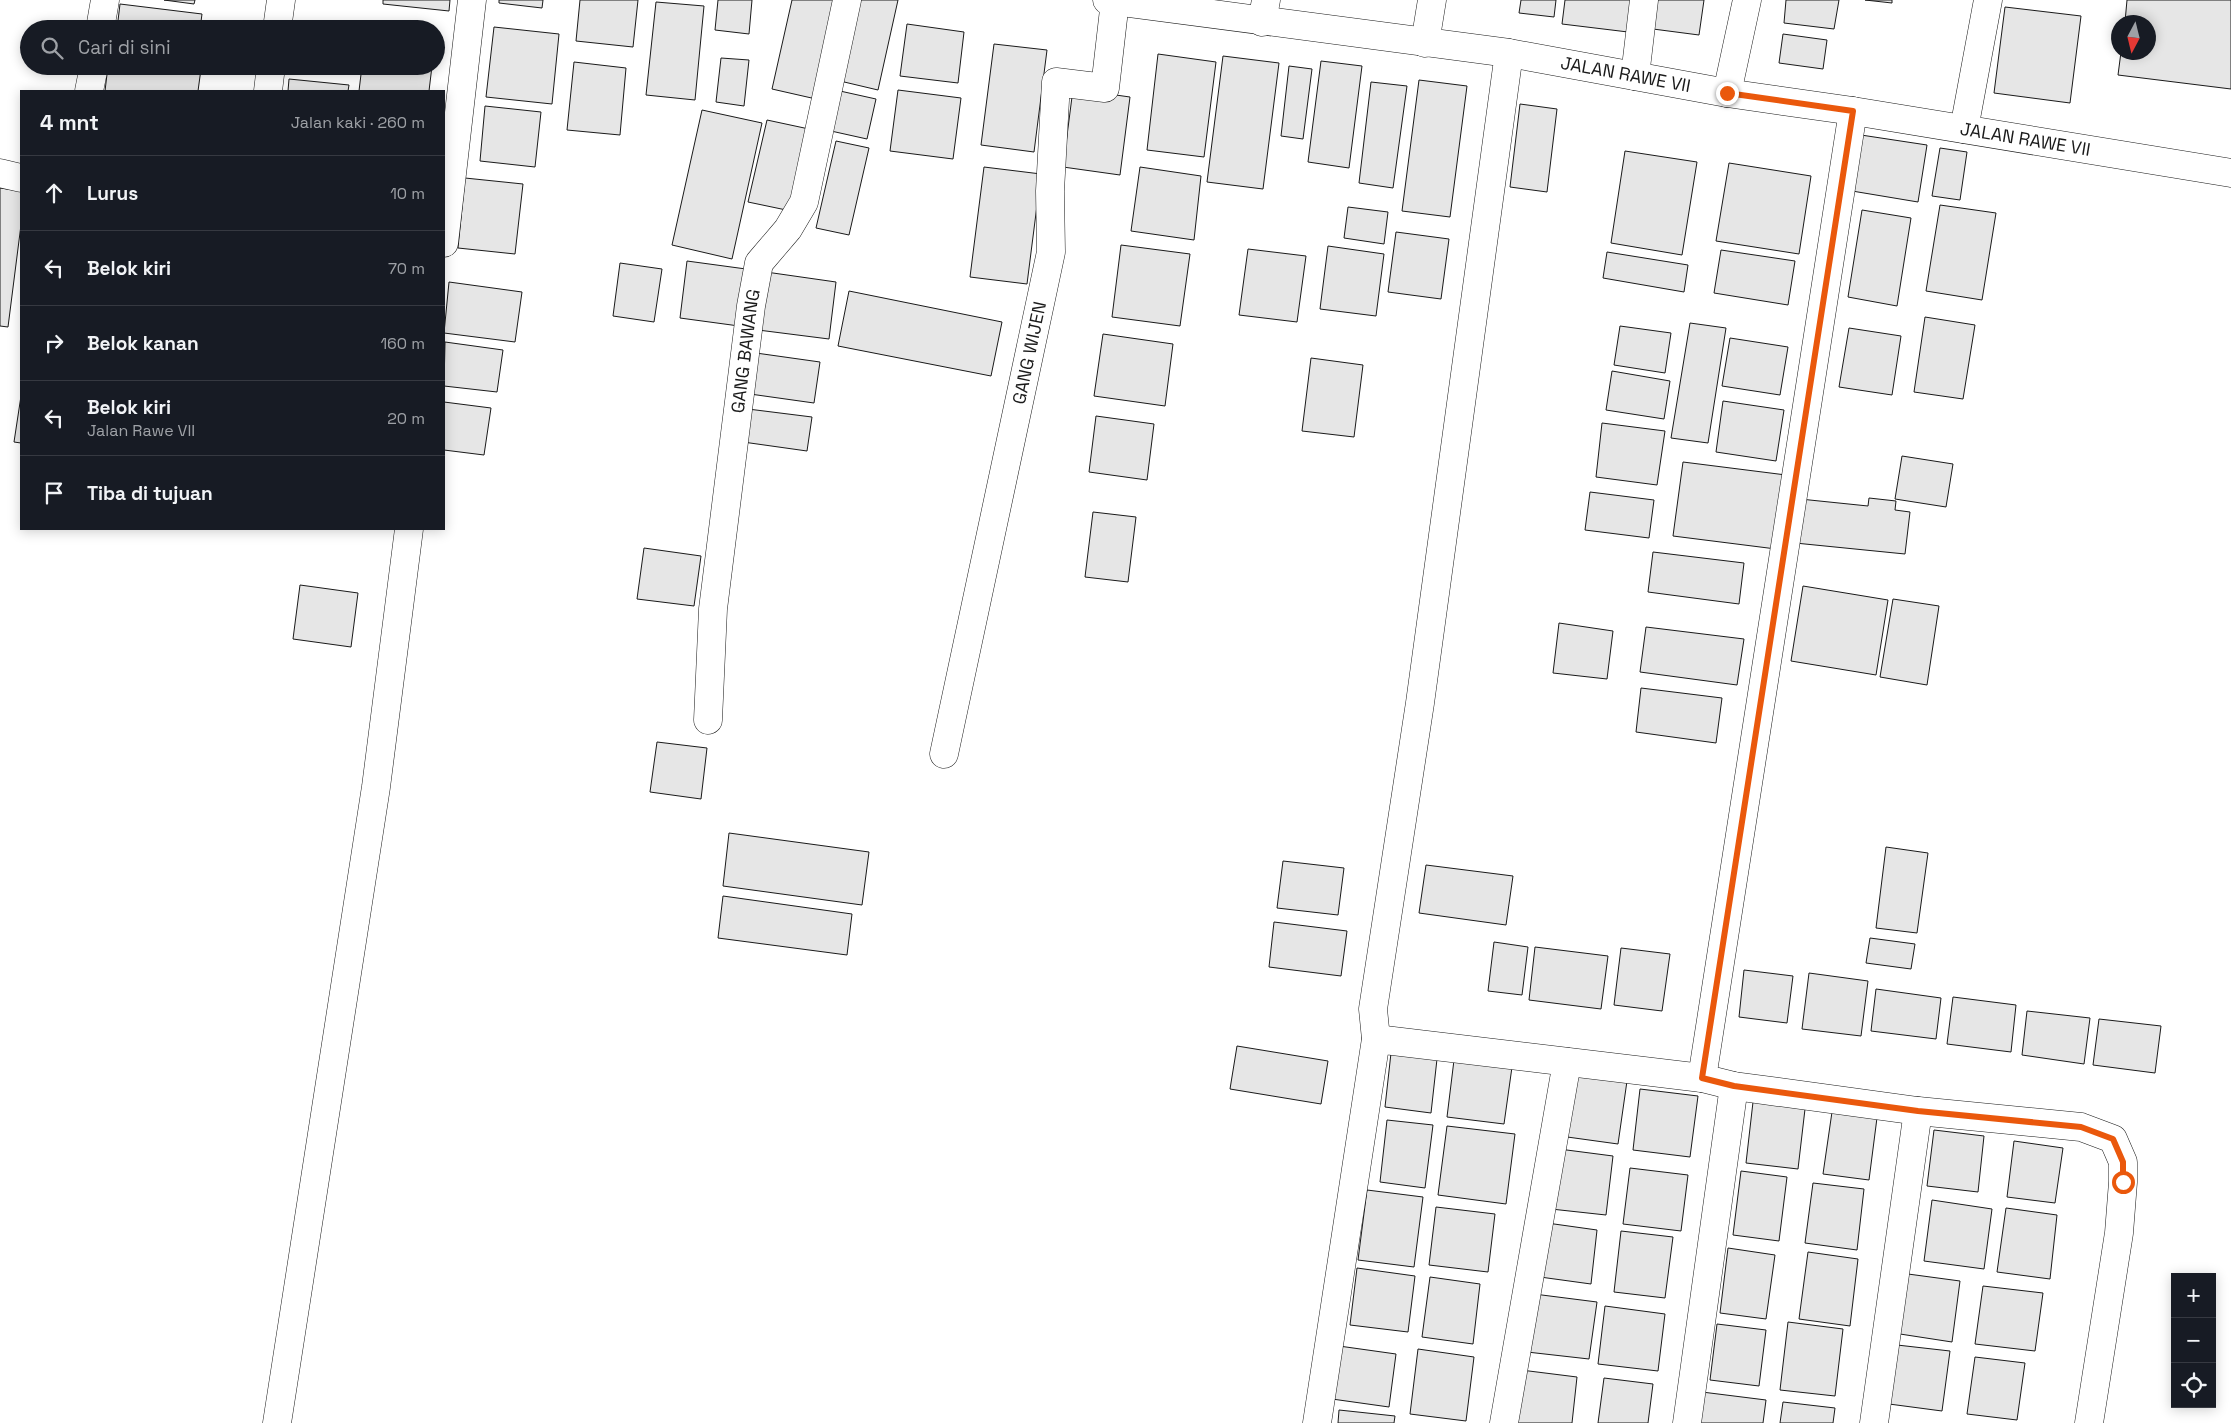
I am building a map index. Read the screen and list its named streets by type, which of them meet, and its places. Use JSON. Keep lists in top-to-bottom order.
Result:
{
  "streets": {
    "street": ["JALAN RAWE VII", "GANG BAWANG", "GANG WIJEN"]
  },
  "crossings": [
    ["JALAN RAWE VII", "GANG WIJEN"]
  ],
  "north": "bottom",
  "page": {
    "search": "Cari di sini",
    "heading": ["4 mnt", "Jalan kaki · 260 m"],
    "list": [
      ["Lurus", "10 m"],
      ["Belok kiri", "70 m"],
      ["Belok kanan", "160 m"],
      ["Belok kiri", "Jalan Rawe VII", "20 m"],
      "Tiba di tujuan"
    ],
    "map_buttons": ["+", "−"]
  }
}
